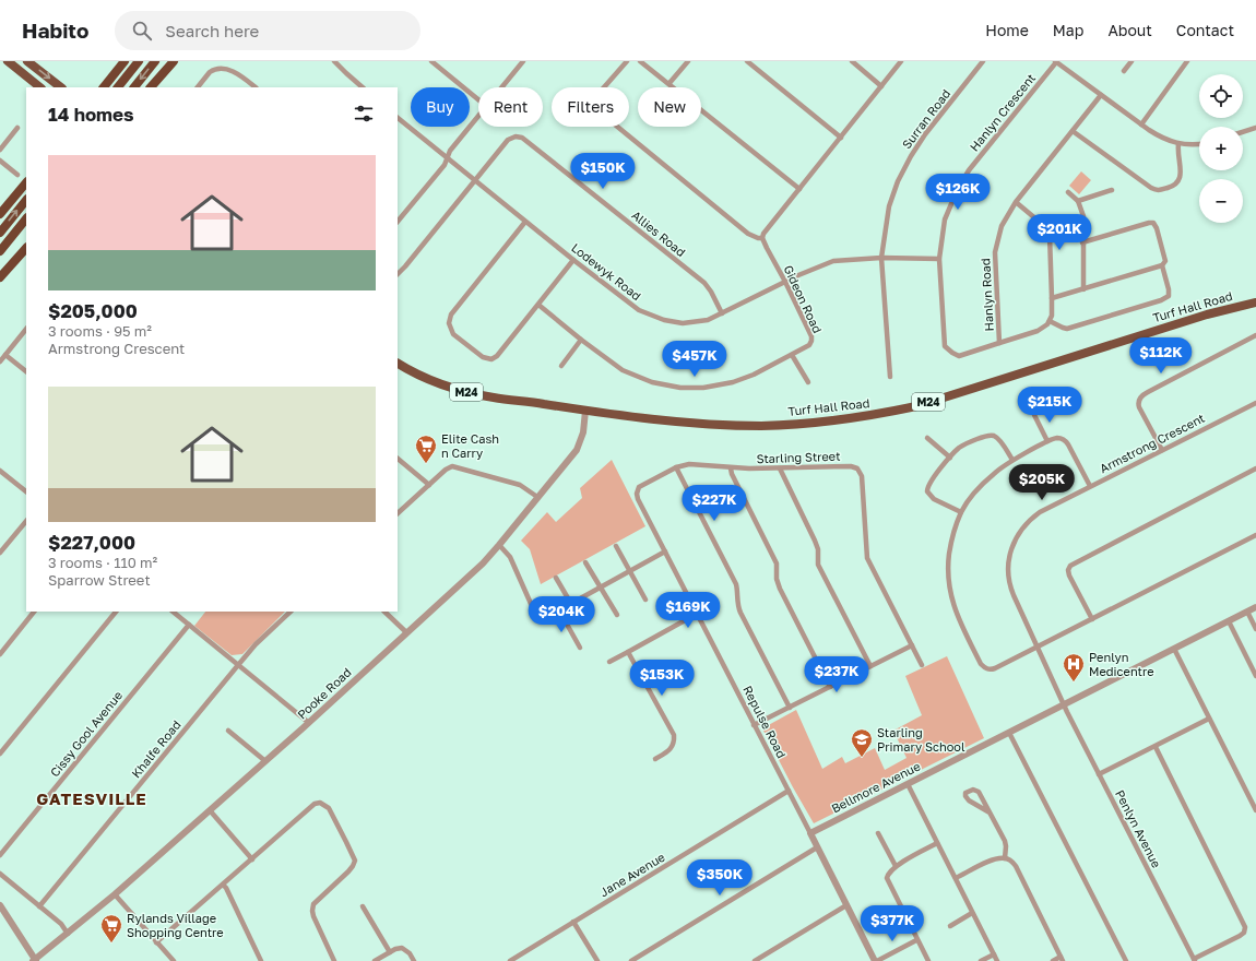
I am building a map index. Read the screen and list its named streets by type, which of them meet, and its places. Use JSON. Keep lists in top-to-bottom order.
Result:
{
  "streets": {
    "main road": ["Turf Hall Road", "M24"],
    "street": [
      "Hanlyn Crescent",
      "Surran Road",
      "Allies Road",
      "Lodewyk Road",
      "Hanlyn Road",
      "Gideon Road",
      "Armstrong Crescent",
      "Starling Street",
      "Pooke Road",
      "Repulse Road",
      "Cissy Gool Avenue",
      "Khalfe Road",
      "Bellmore Avenue",
      "Penlyn Avenue",
      "Jane Avenue"
    ]
  },
  "crossings": [
    ["Hanlyn Crescent", "Lodewyk Road"],
    ["Hanlyn Crescent", "Hanlyn Road"],
    ["Surran Road", "Lodewyk Road"],
    ["Allies Road", "Lodewyk Road"],
    ["Lodewyk Road", "Gideon Road"],
    ["Turf Hall Road", "Pooke Road"],
    ["Armstrong Crescent", "Bellmore Avenue"],
    ["Armstrong Crescent", "Penlyn Avenue"],
    ["Starling Street", "Repulse Road"],
    ["Repulse Road", "Bellmore Avenue"],
    ["Repulse Road", "Jane Avenue"],
    ["Bellmore Avenue", "Penlyn Avenue"]
  ],
  "districts": ["GATESVILLE"],
  "places": {
    "supermarket": ["Elite Cash n Carry", "Rylands Village Shopping Centre"],
    "hospital": ["Penlyn Medicentre"],
    "school or university": ["Starling Primary School"]
  },
  "page": {
    "header": "Habito",
    "search": "Search here",
    "nav": [
      "Home",
      "Map",
      "About",
      "Contact"
    ],
    "map_buttons": ["+", "−"],
    "chip": [
      "Buy",
      "Rent",
      "Filters",
      "New"
    ],
    "heading": "14 homes",
    "list": [
      {
        "name": "$205,000",
        "note": "3 rooms · 95 m² · Armstrong Crescent"
      },
      {
        "name": "$227,000",
        "note": "3 rooms · 110 m² · Sparrow Street"
      }
    ],
    "price": [
      "$150K",
      "$126K",
      "$201K",
      "$112K",
      "$457K",
      "$215K",
      "$205K",
      "$227K",
      "$169K",
      "$204K",
      "$237K",
      "$153K",
      "$350K",
      "$377K"
    ]
  }
}
